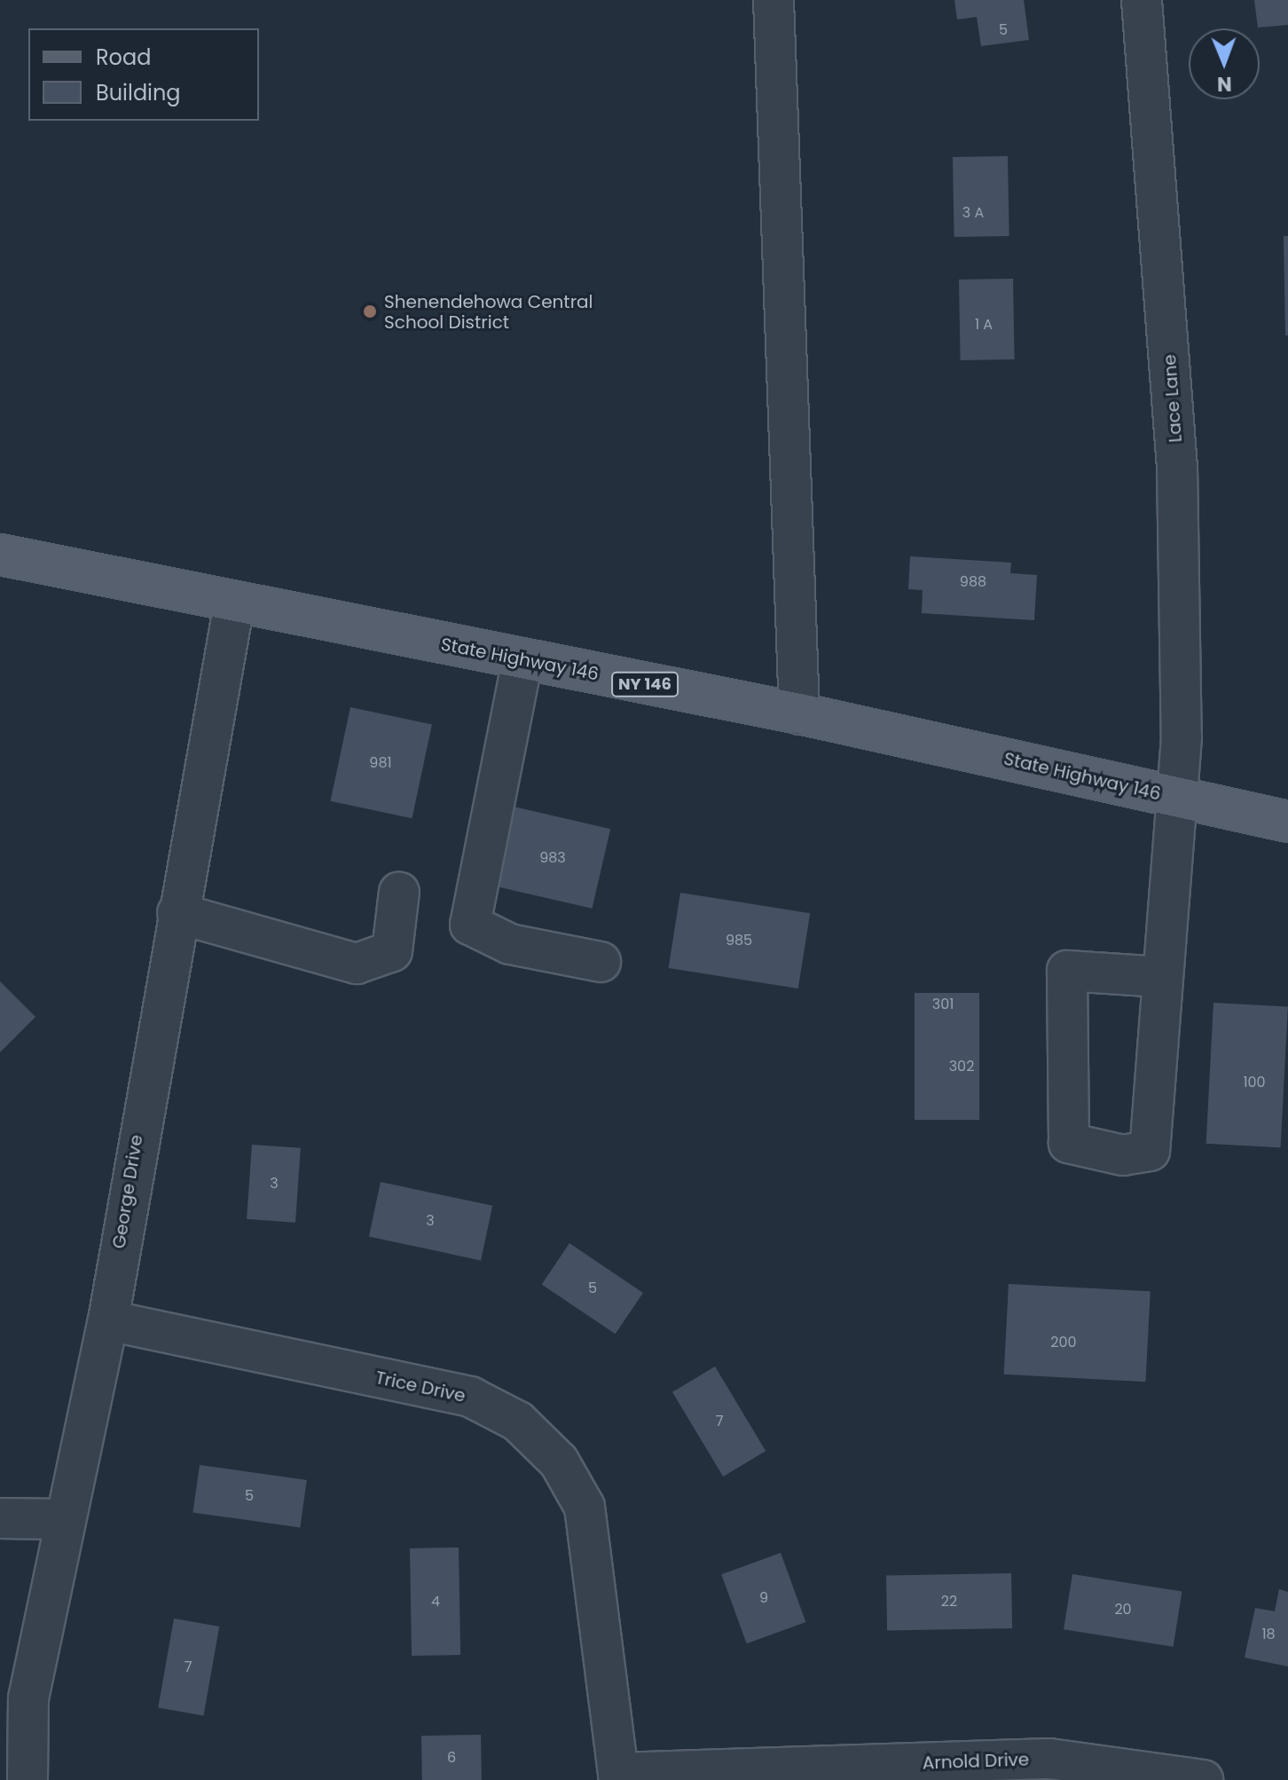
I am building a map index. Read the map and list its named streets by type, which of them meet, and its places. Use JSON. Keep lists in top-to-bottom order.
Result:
{
  "streets": {
    "main road": ["State Highway 146", "NY 146"],
    "street": [
      "Lace Lane",
      "George Drive",
      "Trice Drive",
      "Arnold Drive"
    ]
  },
  "crossings": [
    ["Lace Lane", "State Highway 146"],
    ["State Highway 146", "George Drive"],
    ["George Drive", "Trice Drive"],
    ["Trice Drive", "Arnold Drive"]
  ],
  "places": ["Shenendehowa Central School District"],
  "house_numbers": [
    "5",
    "3 A",
    "1 A",
    "988",
    "981",
    "983",
    "985",
    "301",
    "302",
    "100",
    "3",
    "3",
    "5",
    "200",
    "7",
    "5",
    "9",
    "4",
    "22",
    "20",
    "18",
    "7",
    "6"
  ],
  "legend": ["Road", "Building"],
  "north": "bottom"
}
